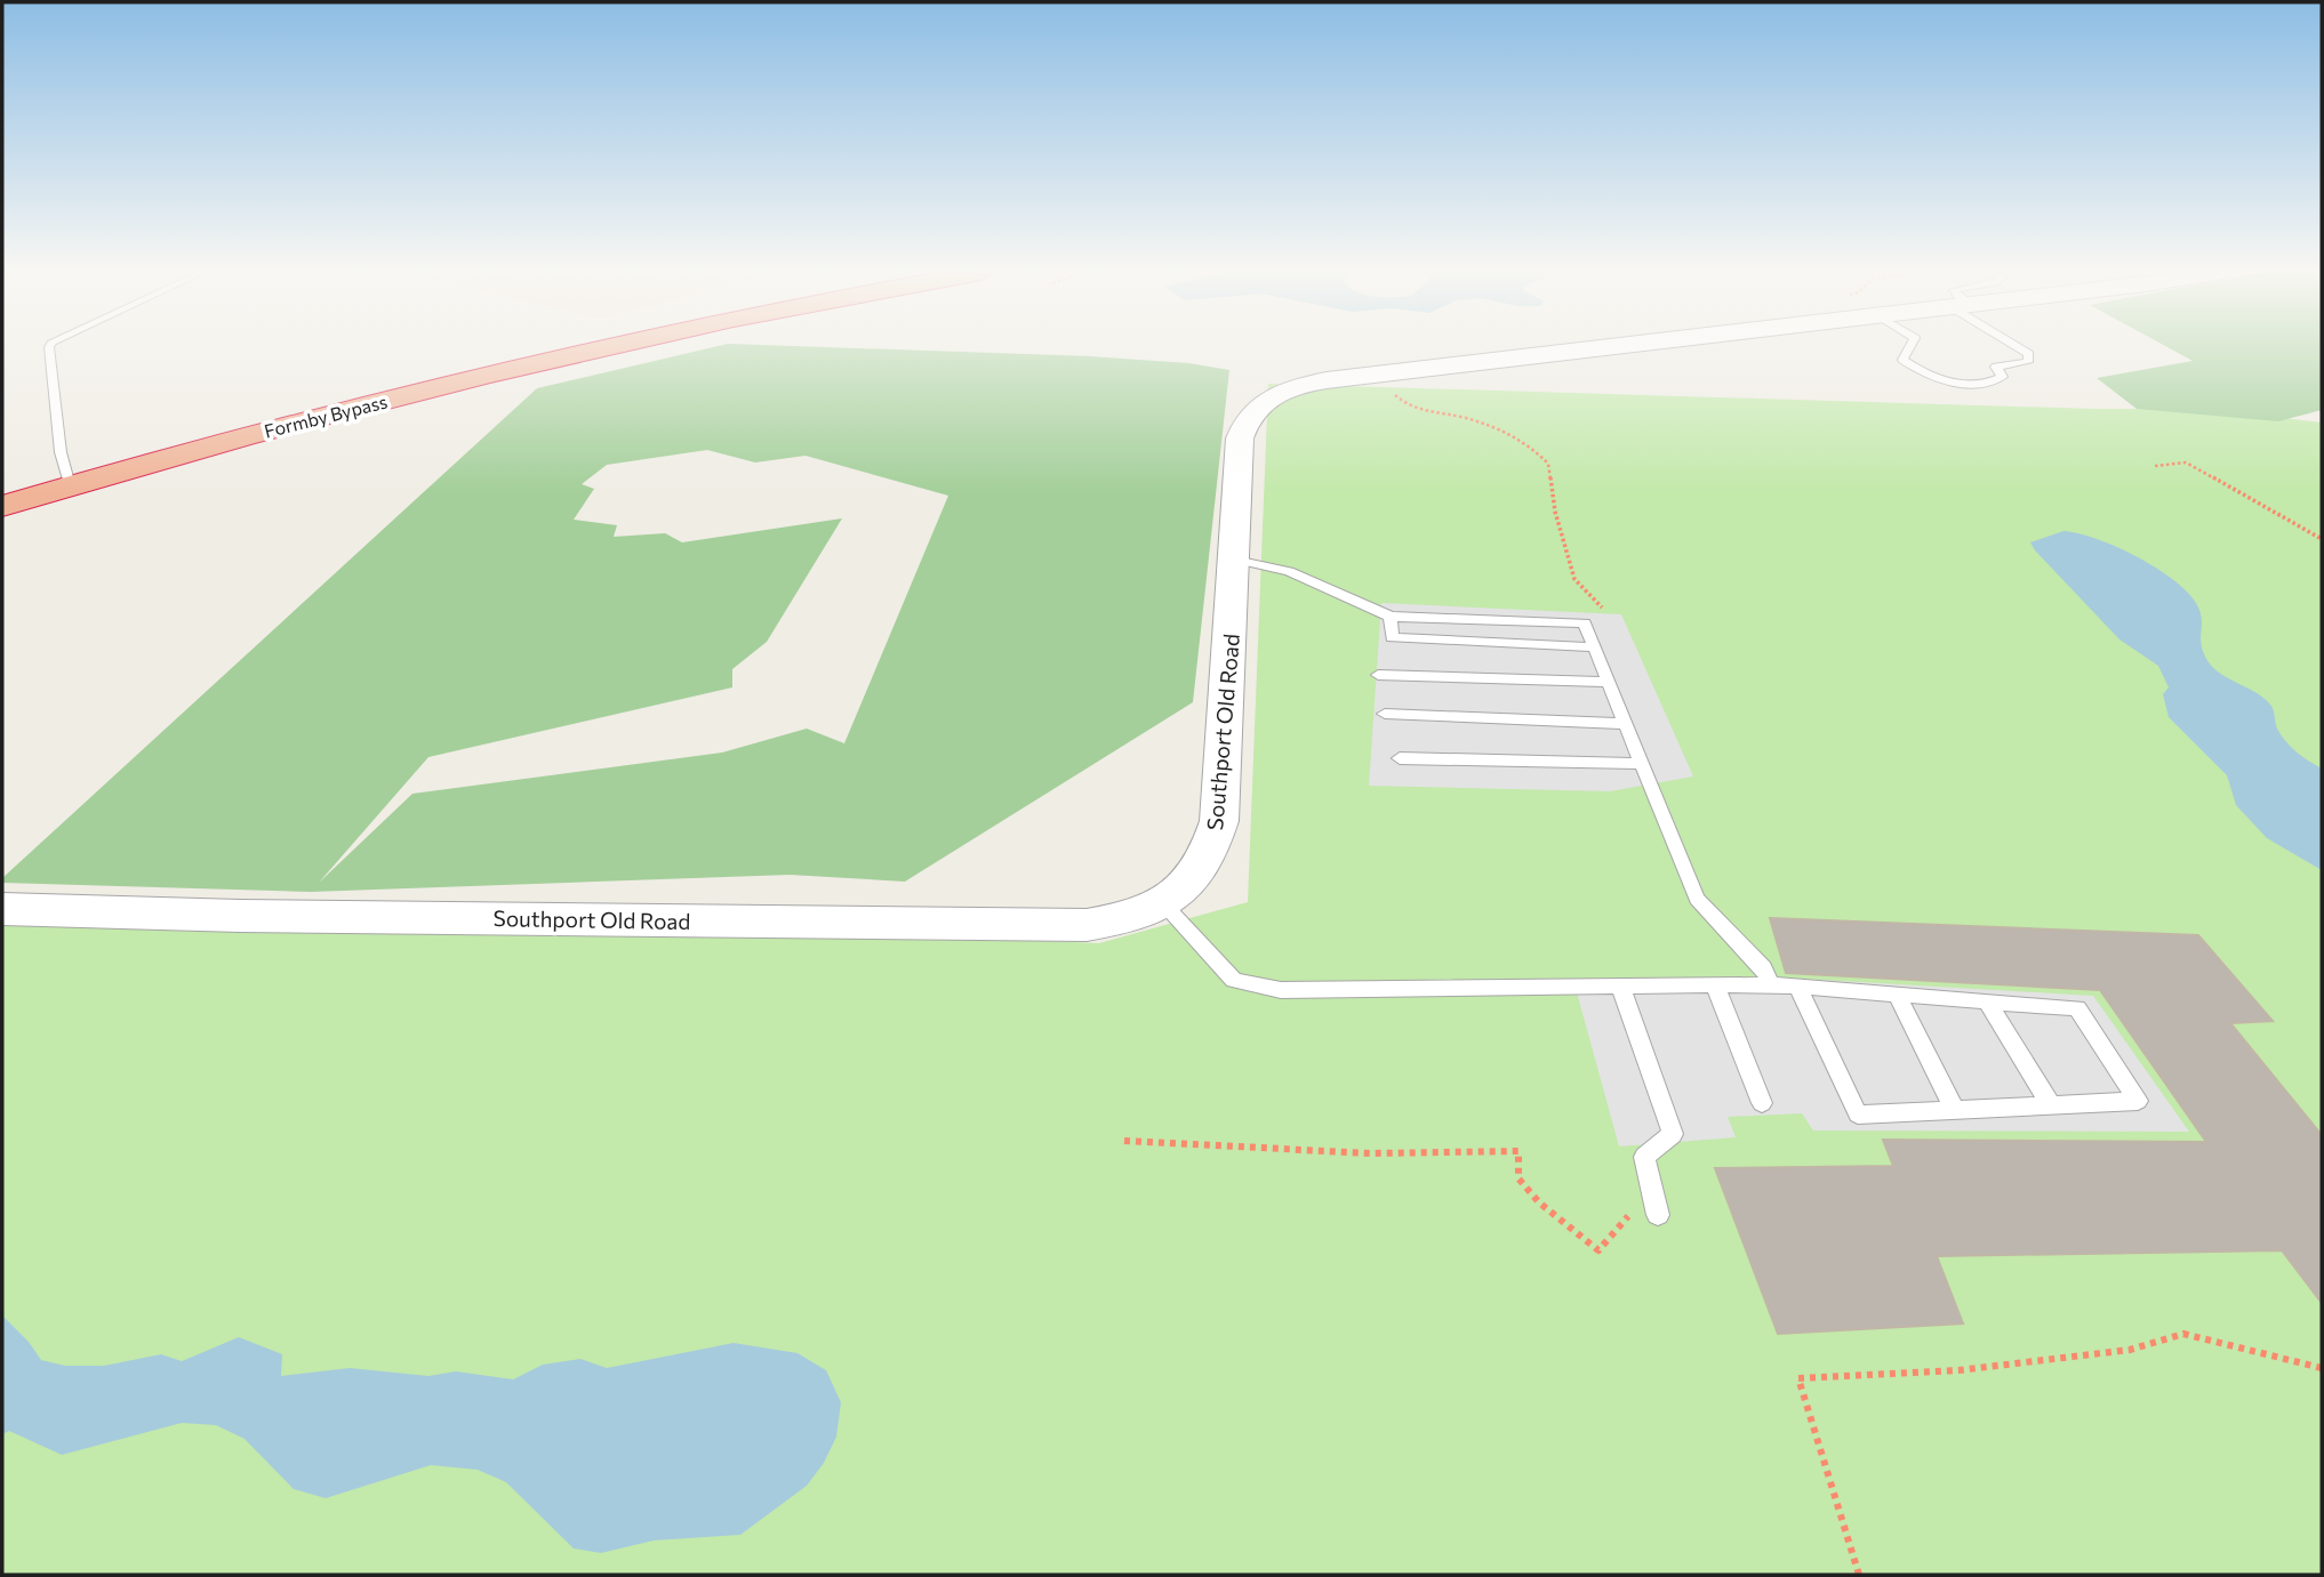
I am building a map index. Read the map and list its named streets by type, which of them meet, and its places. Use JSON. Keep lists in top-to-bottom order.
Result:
{
  "streets": {
    "highway": ["Formby Bypass"],
    "street": ["Southport Old Road"]
  }
}
